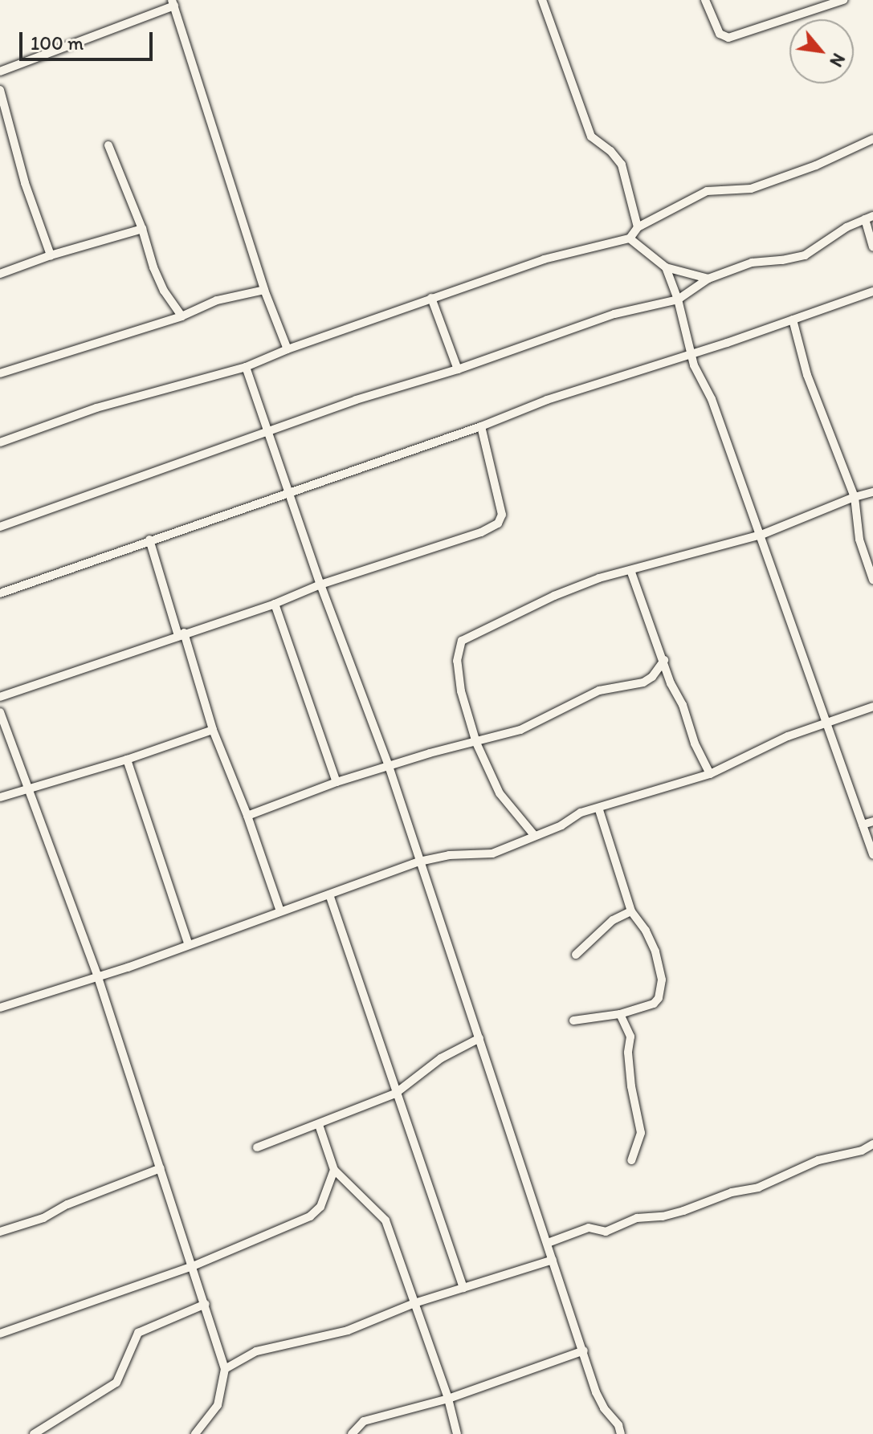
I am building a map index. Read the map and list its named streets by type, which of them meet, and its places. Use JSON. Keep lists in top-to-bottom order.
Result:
{
  "scale_bar": "100 m",
  "north": "bottom right"
}
